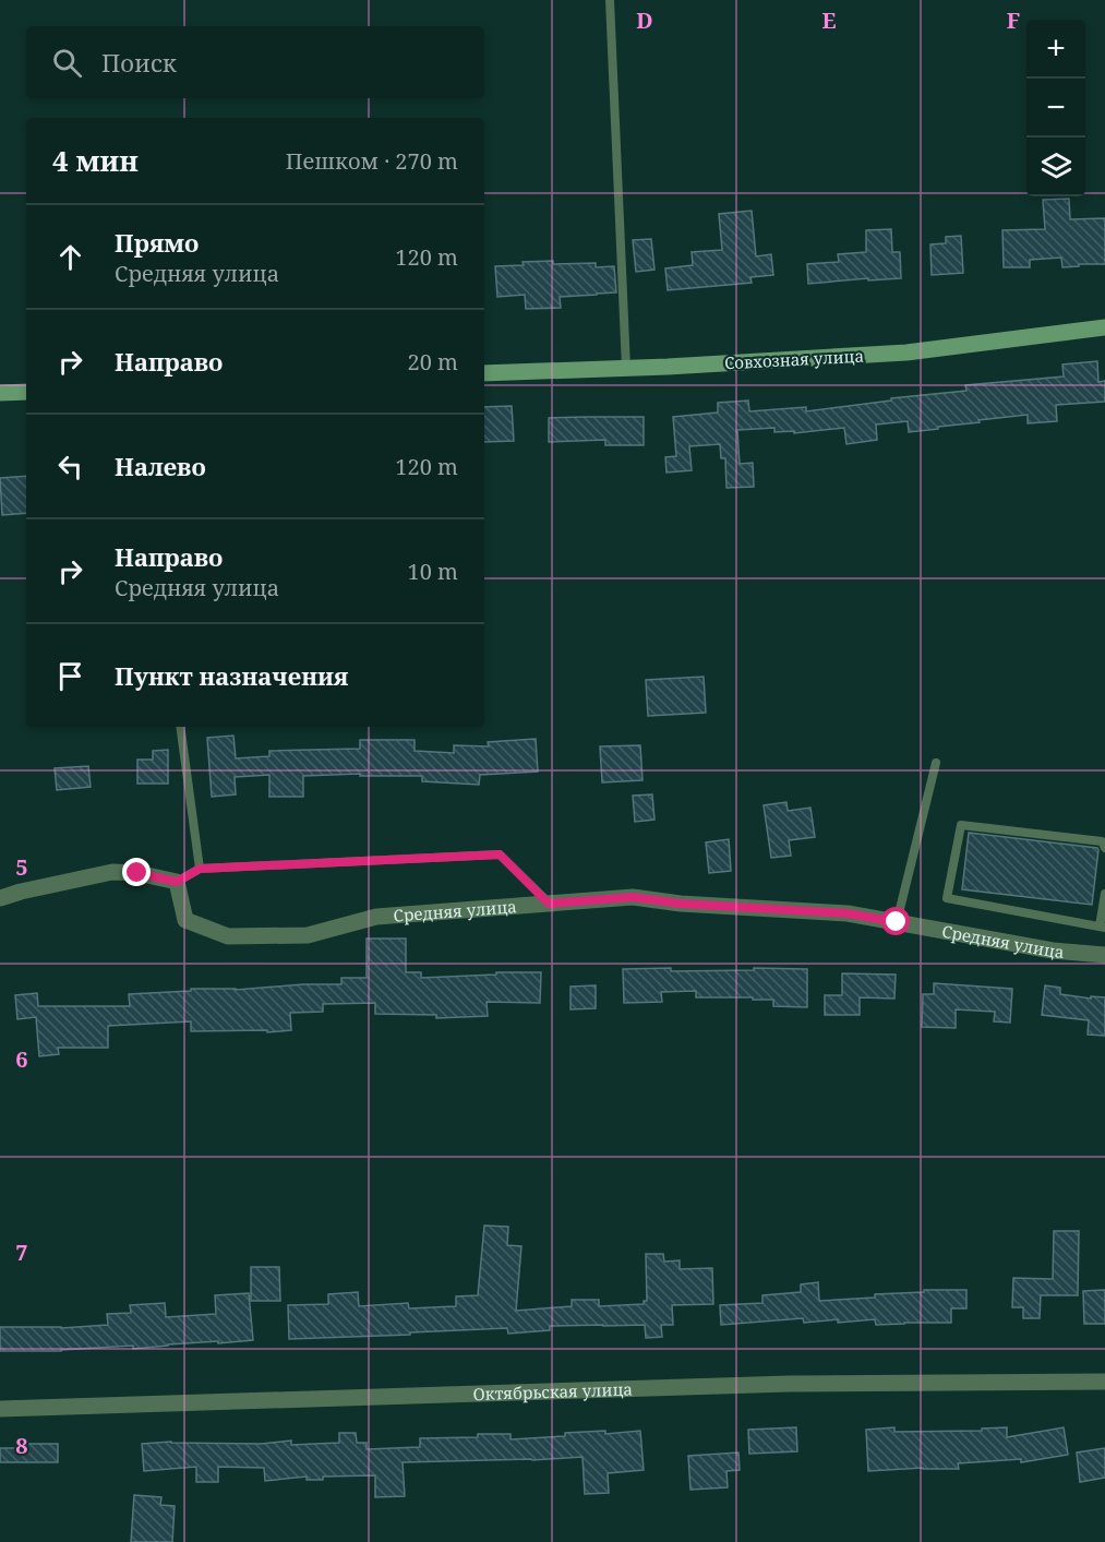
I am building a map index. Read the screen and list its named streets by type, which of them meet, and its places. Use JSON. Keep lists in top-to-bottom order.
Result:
{
  "streets": {
    "street": ["Совхозная улица", "Средняя улица", "Октябрьская улица"]
  },
  "page": {
    "map_buttons": ["+", "−"],
    "search": "Поиск",
    "heading": ["4 мин", "Пешком · 270 m"],
    "list": [
      ["Прямо", "Средняя улица", "120 m"],
      ["Направо", "20 m"],
      ["Налево", "120 m"],
      ["Направо", "Средняя улица", "10 m"],
      "Пункт назначения"
    ]
  },
  "grid": {
    "columns": ["D", "E", "F"],
    "rows": [
      "5",
      "6",
      "7",
      "8"
    ]
  }
}
